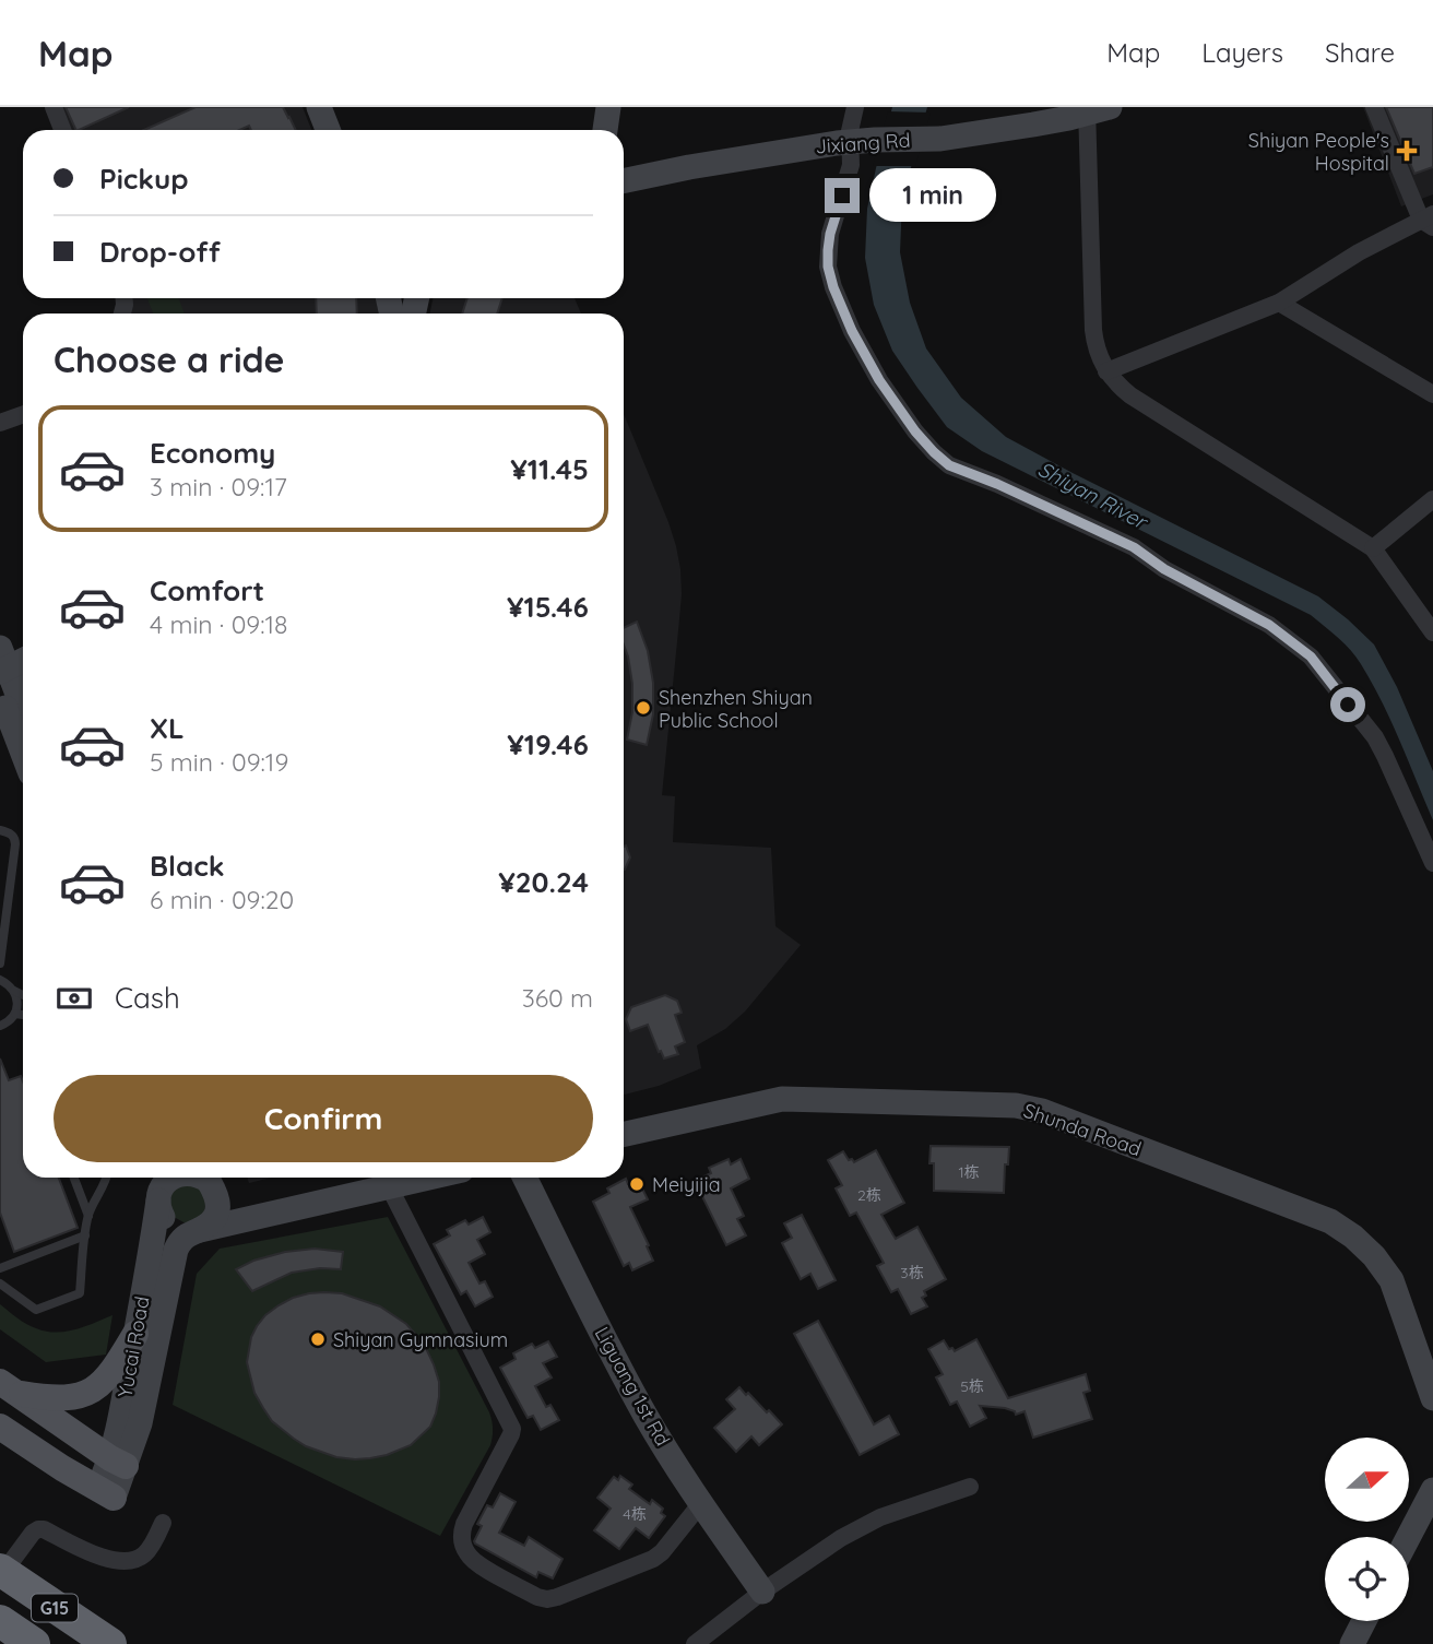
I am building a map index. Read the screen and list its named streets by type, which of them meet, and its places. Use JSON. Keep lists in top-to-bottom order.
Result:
{
  "streets": {
    "highway": ["G15"],
    "street": [
      "Jixiang Rd",
      "Shunda Road",
      "Yucai Road",
      "Liguang 1st Rd"
    ]
  },
  "water": ["Shiyan River"],
  "places": {
    "health": ["Shiyan People's Hospital"],
    "other": ["Shenzhen Shiyan Public School", "Meiyijia", "Shiyan Gymnasium"]
  },
  "house_numbers": [
    "1栋",
    "2栋",
    "3栋",
    "5栋",
    "4栋"
  ],
  "north": "right",
  "page": {
    "header": "Map",
    "nav": ["Map", "Layers", "Share"],
    "banner": ["Pickup", "Drop-off"],
    "bubble": "1 min",
    "heading": "Choose a ride",
    "list": [
      {
        "name": "Economy",
        "note": "3 min · 09:17",
        "value": "¥11.45"
      },
      {
        "name": "Comfort",
        "note": "4 min · 09:18",
        "value": "¥15.46"
      },
      {
        "name": "XL",
        "note": "5 min · 09:19",
        "value": "¥19.46"
      },
      {
        "name": "Black",
        "note": "6 min · 09:20",
        "value": "¥20.24"
      }
    ],
    "pay": ["Cash", "360 m"],
    "buttons": "Confirm"
  }
}
